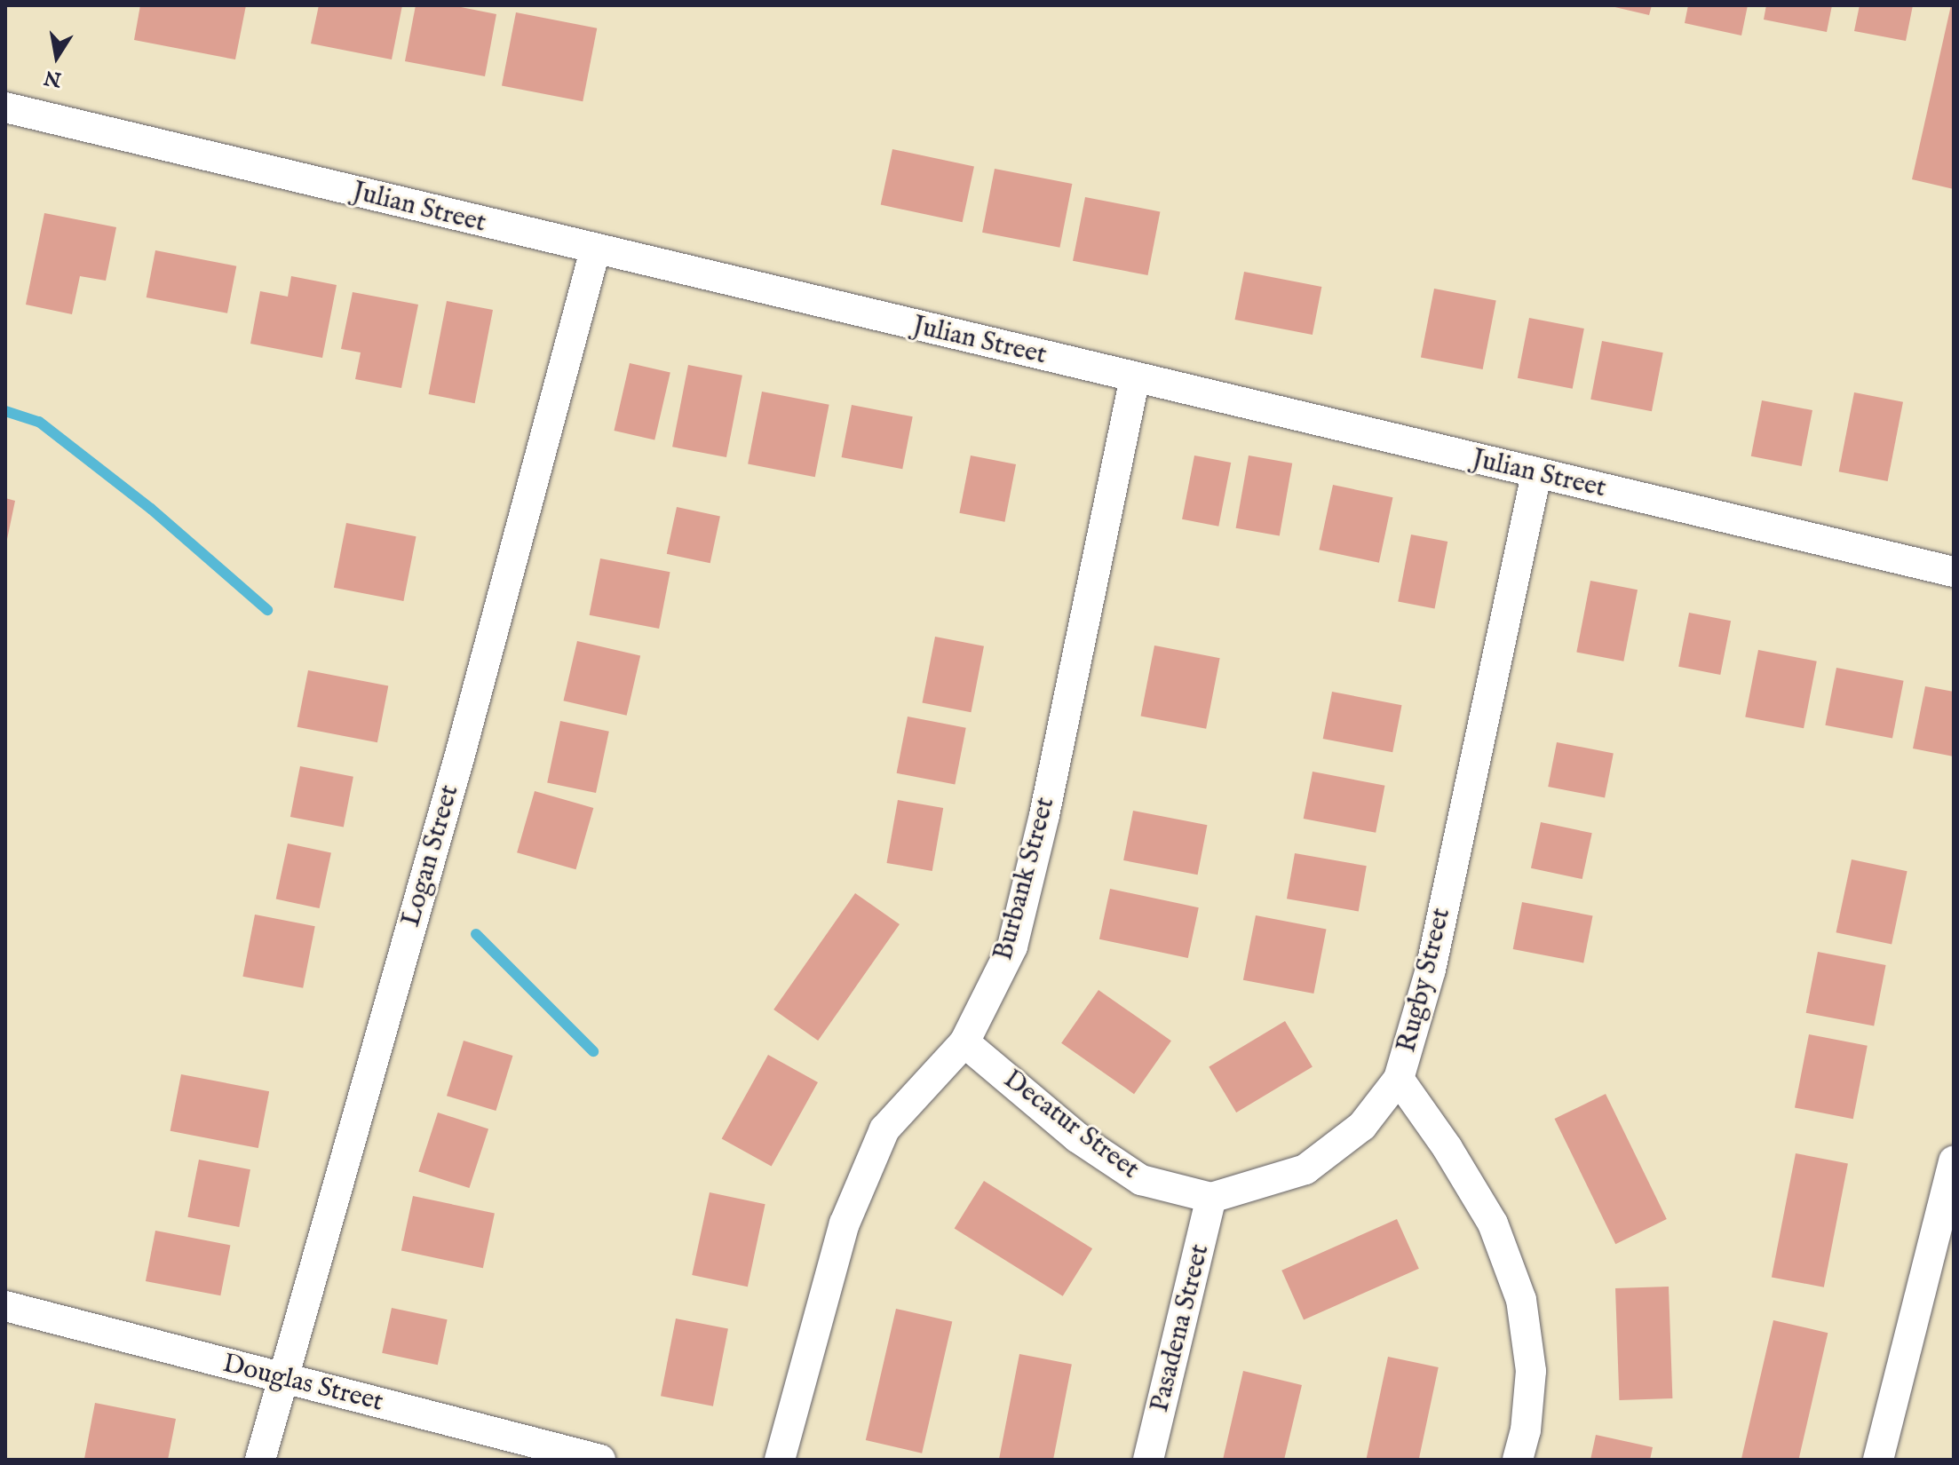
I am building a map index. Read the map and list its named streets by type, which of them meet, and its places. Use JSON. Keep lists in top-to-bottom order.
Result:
{
  "streets": {
    "street": [
      "Julian Street",
      "Logan Street",
      "Burbank Street",
      "Rugby Street",
      "Decatur Street",
      "Pasadena Street",
      "Douglas Street"
    ]
  },
  "crossings": [
    ["Julian Street", "Logan Street"],
    ["Julian Street", "Burbank Street"],
    ["Julian Street", "Rugby Street"],
    ["Logan Street", "Douglas Street"],
    ["Burbank Street", "Decatur Street"],
    ["Decatur Street", "Pasadena Street"]
  ],
  "north": "bottom"
}
